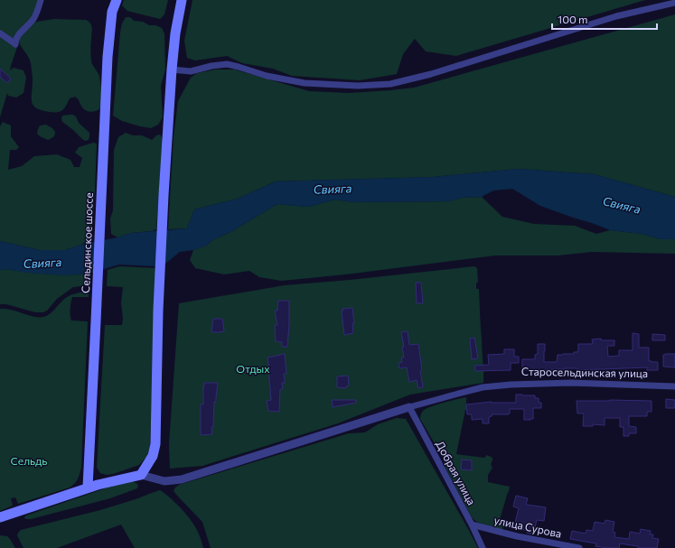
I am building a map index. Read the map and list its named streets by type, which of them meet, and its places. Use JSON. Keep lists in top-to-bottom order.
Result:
{
  "streets": {
    "main road": ["Сельдинское шоссе"],
    "street": ["Старосельдинская улица", "Добрая улица", "улица Сурова"]
  },
  "crossings": [
    ["Старосельдинская улица", "Добрая улица"],
    ["Добрая улица", "улица Сурова"]
  ],
  "water": ["Свияга"],
  "parks": ["Отдых", "Сельдь"],
  "scale_bar": "100 m"
}
